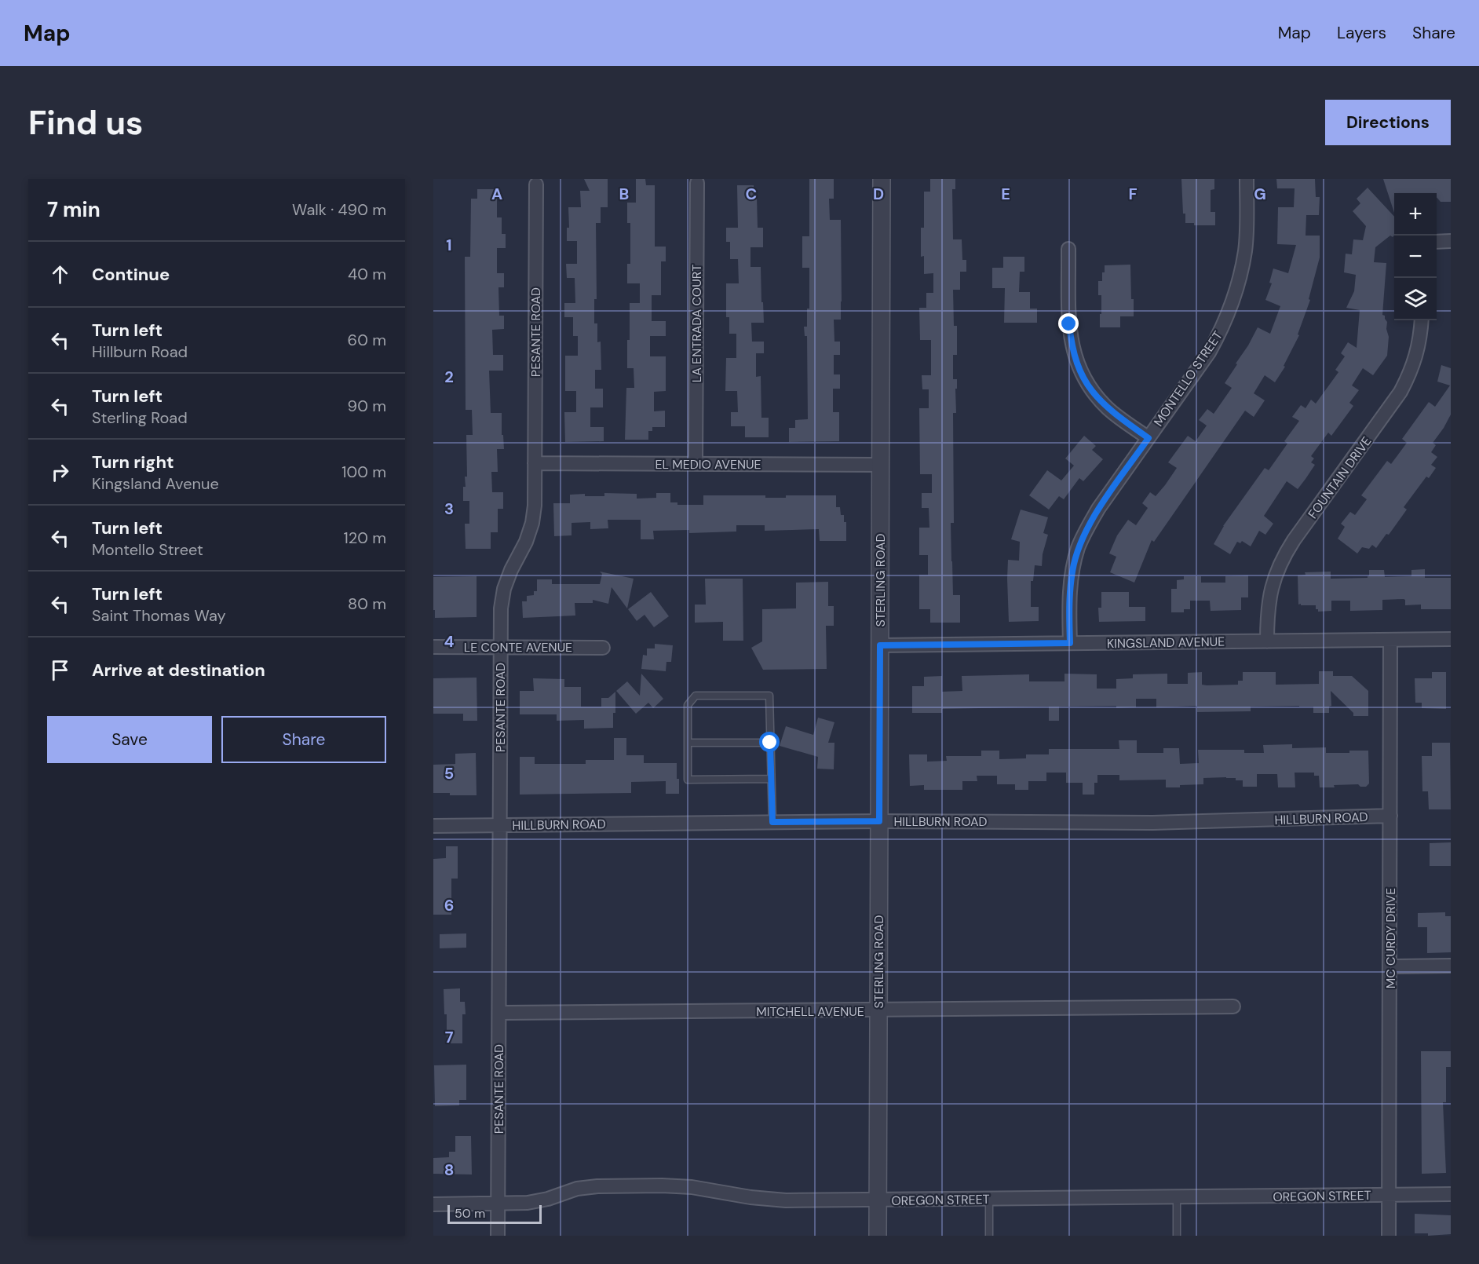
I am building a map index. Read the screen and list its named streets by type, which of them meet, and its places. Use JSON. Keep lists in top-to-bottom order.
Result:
{
  "streets": {
    "street": [
      "LA ENTRADA COURT",
      "PESANTE ROAD",
      "MONTELLO STREET",
      "EL MEDIO AVENUE",
      "FOUNTAIN DRIVE",
      "STERLING ROAD",
      "KINGSLAND AVENUE",
      "LE CONTE AVENUE",
      "HILLBURN ROAD",
      "MC CURDY DRIVE",
      "MITCHELL AVENUE",
      "OREGON STREET"
    ]
  },
  "crossings": [
    ["LA ENTRADA COURT", "EL MEDIO AVENUE"],
    ["PESANTE ROAD", "EL MEDIO AVENUE"],
    ["PESANTE ROAD", "LE CONTE AVENUE"],
    ["PESANTE ROAD", "HILLBURN ROAD"],
    ["PESANTE ROAD", "MITCHELL AVENUE"],
    ["PESANTE ROAD", "OREGON STREET"],
    ["MONTELLO STREET", "KINGSLAND AVENUE"],
    ["EL MEDIO AVENUE", "STERLING ROAD"],
    ["FOUNTAIN DRIVE", "KINGSLAND AVENUE"],
    ["STERLING ROAD", "KINGSLAND AVENUE"],
    ["STERLING ROAD", "HILLBURN ROAD"],
    ["STERLING ROAD", "MITCHELL AVENUE"],
    ["STERLING ROAD", "OREGON STREET"],
    ["KINGSLAND AVENUE", "MC CURDY DRIVE"],
    ["HILLBURN ROAD", "MC CURDY DRIVE"],
    ["MC CURDY DRIVE", "OREGON STREET"]
  ],
  "scale_bar": "50 m",
  "page": {
    "header": "Map",
    "nav": ["Map", "Layers", "Share"],
    "buttons": [
      "Directions",
      ["Save", "Share"]
    ],
    "title": "Find us",
    "heading": ["7 min", "Walk · 490 m"],
    "map_buttons": ["+", "−"],
    "list": [
      ["Continue", "40 m"],
      ["Turn left", "Hillburn Road", "60 m"],
      ["Turn left", "Sterling Road", "90 m"],
      ["Turn right", "Kingsland Avenue", "100 m"],
      ["Turn left", "Montello Street", "120 m"],
      ["Turn left", "Saint Thomas Way", "80 m"],
      "Arrive at destination"
    ],
    "scale": "50 m"
  },
  "grid": {
    "columns": [
      "A",
      "B",
      "C",
      "D",
      "E",
      "F",
      "G"
    ],
    "rows": [
      "1",
      "2",
      "3",
      "4",
      "5",
      "6",
      "7",
      "8"
    ]
  }
}
